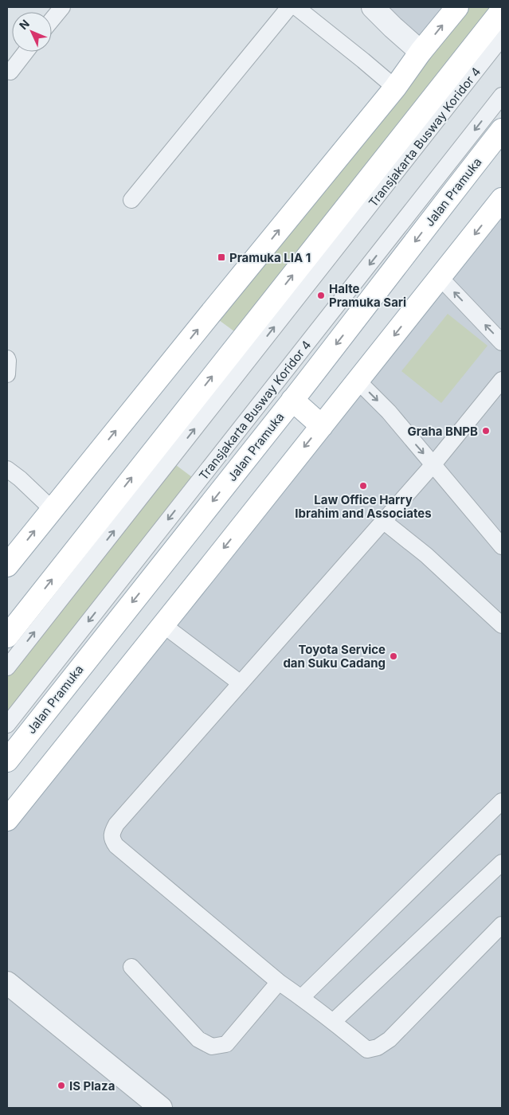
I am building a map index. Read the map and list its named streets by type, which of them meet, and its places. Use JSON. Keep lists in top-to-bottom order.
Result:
{
  "streets": {
    "main road": ["Jalan Pramuka"],
    "lane": ["Transjakarta Busway Koridor 4"]
  },
  "places": {
    "transit": ["Pramuka LIA 1"],
    "other": [
      "Halte Pramuka Sari",
      "Graha BNPB",
      "Law Office Harry Ibrahim and Associates",
      "Toyota Service dan Suku Cadang",
      "IS Plaza"
    ]
  },
  "north": "top left"
}
